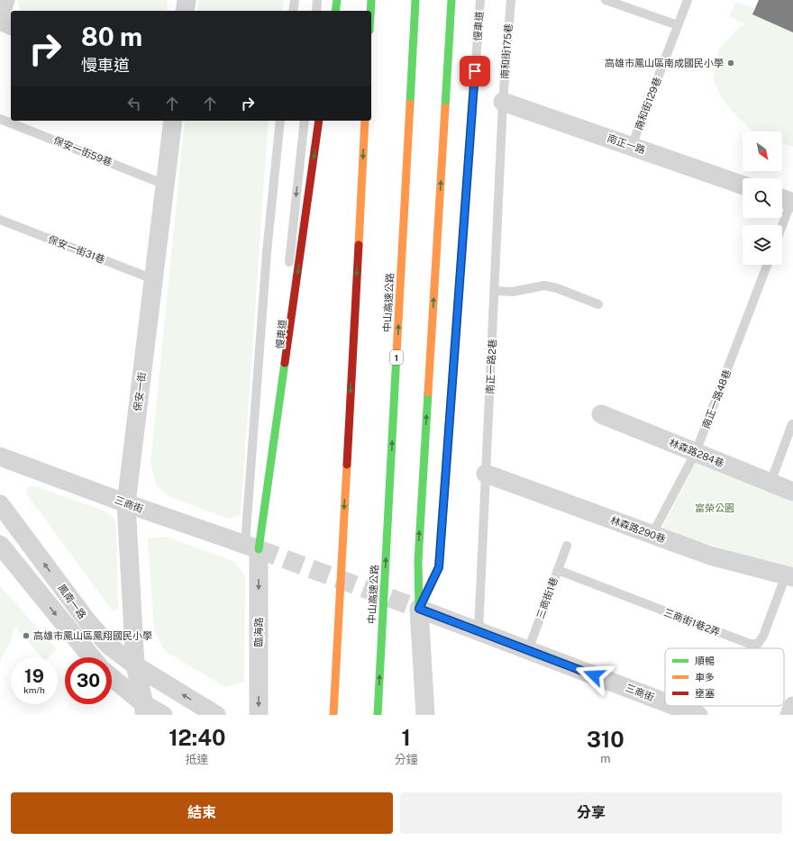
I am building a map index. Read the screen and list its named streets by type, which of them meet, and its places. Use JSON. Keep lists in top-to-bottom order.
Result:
{
  "streets": {
    "highway": ["中山高速公路", "1"],
    "street": [
      "南正一路",
      "保安一街",
      "林森路284巷",
      "三商街",
      "林森路290巷",
      "鳳南一路",
      "臨海路"
    ],
    "lane": [
      "慢車道",
      "南和街175巷",
      "南和街129巷",
      "保安一街59巷",
      "保安一街31巷",
      "南正一路2巷",
      "南正一路48巷",
      "三商街1巷",
      "三商街1巷2弄"
    ]
  },
  "crossings": [
    ["慢車道", "三商街"],
    ["慢車道", "臨海路"],
    ["南和街175巷", "南正一路"],
    ["南和街175巷", "南正一路2巷"],
    ["南和街129巷", "南正一路"],
    ["南正一路", "南正一路2巷"],
    ["保安一街59巷", "保安一街"],
    ["保安一街31巷", "保安一街"],
    ["南正一路2巷", "三商街"],
    ["南正一路2巷", "林森路290巷"],
    ["保安一街", "三商街"],
    ["保安一街", "鳳南一路"],
    ["南正一路48巷", "林森路284巷"],
    ["南正一路48巷", "林森路290巷"],
    ["三商街", "三商街1巷"],
    ["三商街", "臨海路"],
    ["林森路290巷", "三商街1巷2弄"],
    ["三商街1巷", "三商街1巷2弄"]
  ],
  "parks": ["富榮公園"],
  "places": ["高雄市鳳山區南成國民小學", "高雄市鳳山區鳳翔國民小學"],
  "legend": ["順暢", "車多", "壅塞"],
  "north": "bottom right",
  "page": {
    "turn": ["80 m", "慢車道"],
    "speed": "19 km/h",
    "limit": "30",
    "eta": [
      "12:40",
      "抵達",
      "1",
      "分鐘",
      "310",
      "m"
    ],
    "buttons": ["結束", "分享"]
  }
}
